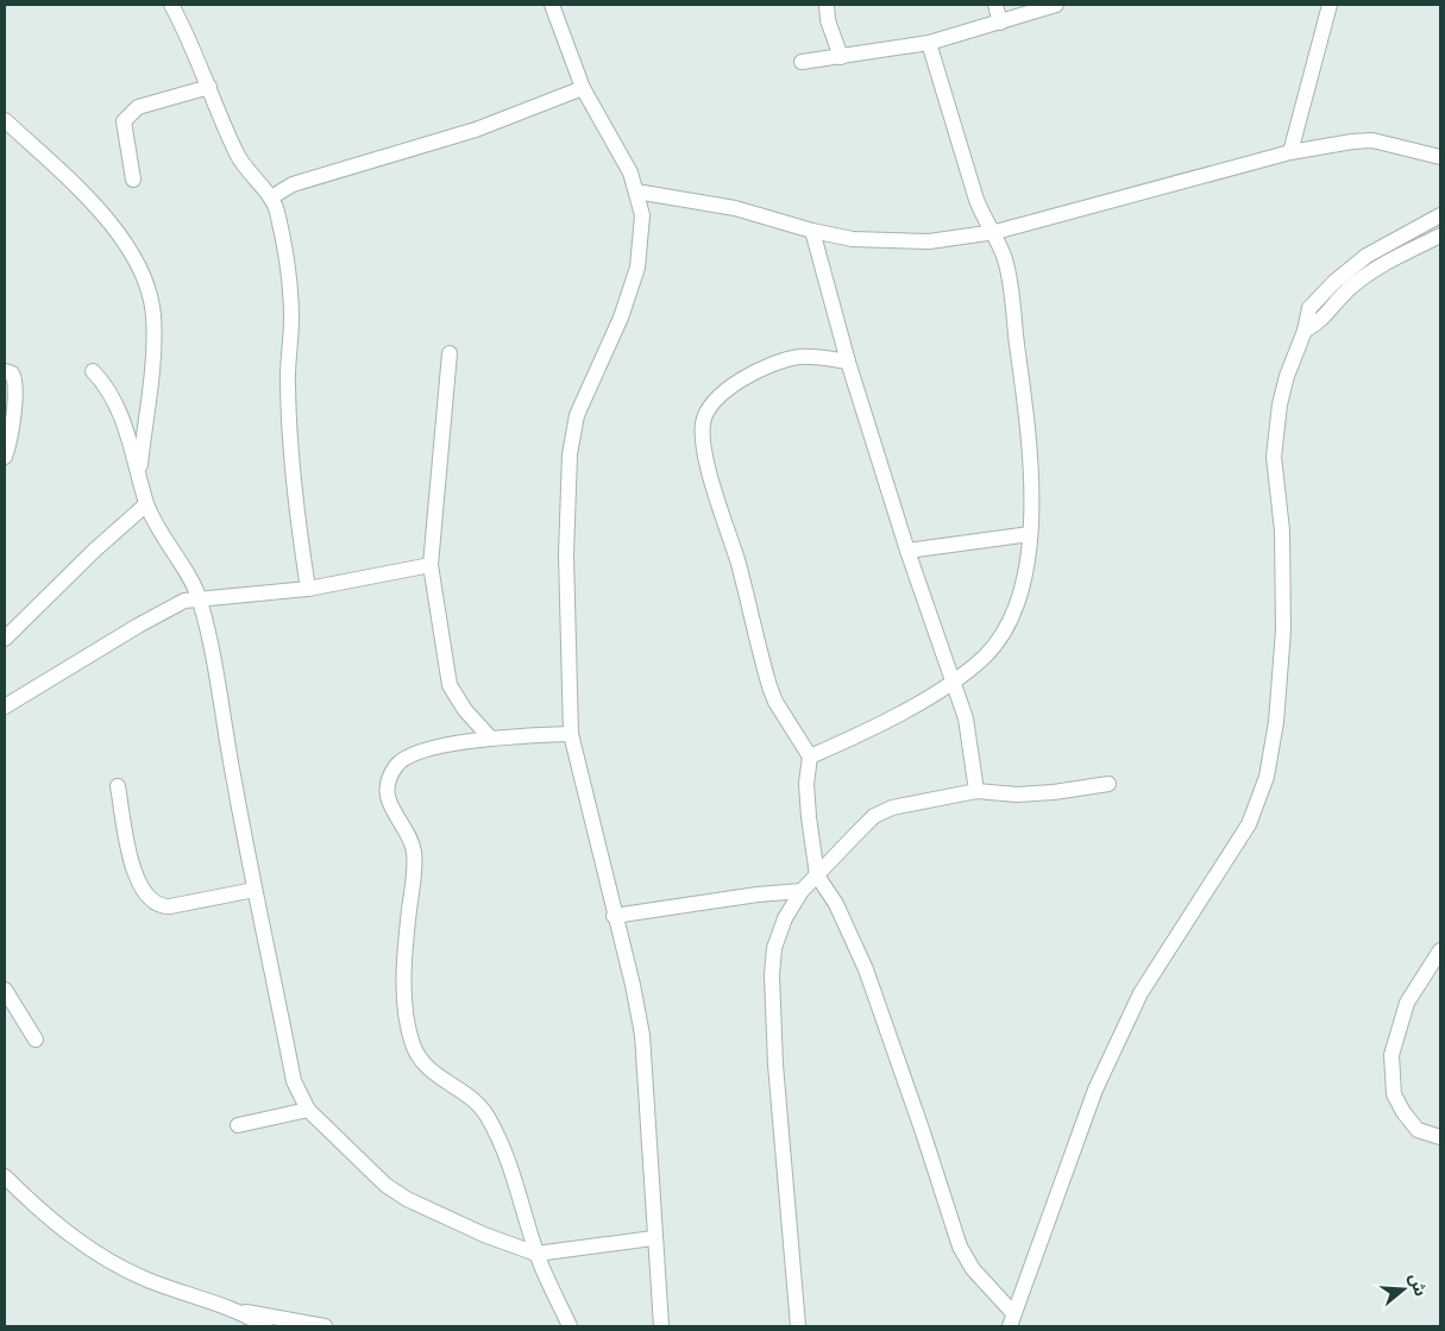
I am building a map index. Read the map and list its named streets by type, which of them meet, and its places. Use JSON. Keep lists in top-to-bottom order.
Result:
{
  "north": "right"
}
